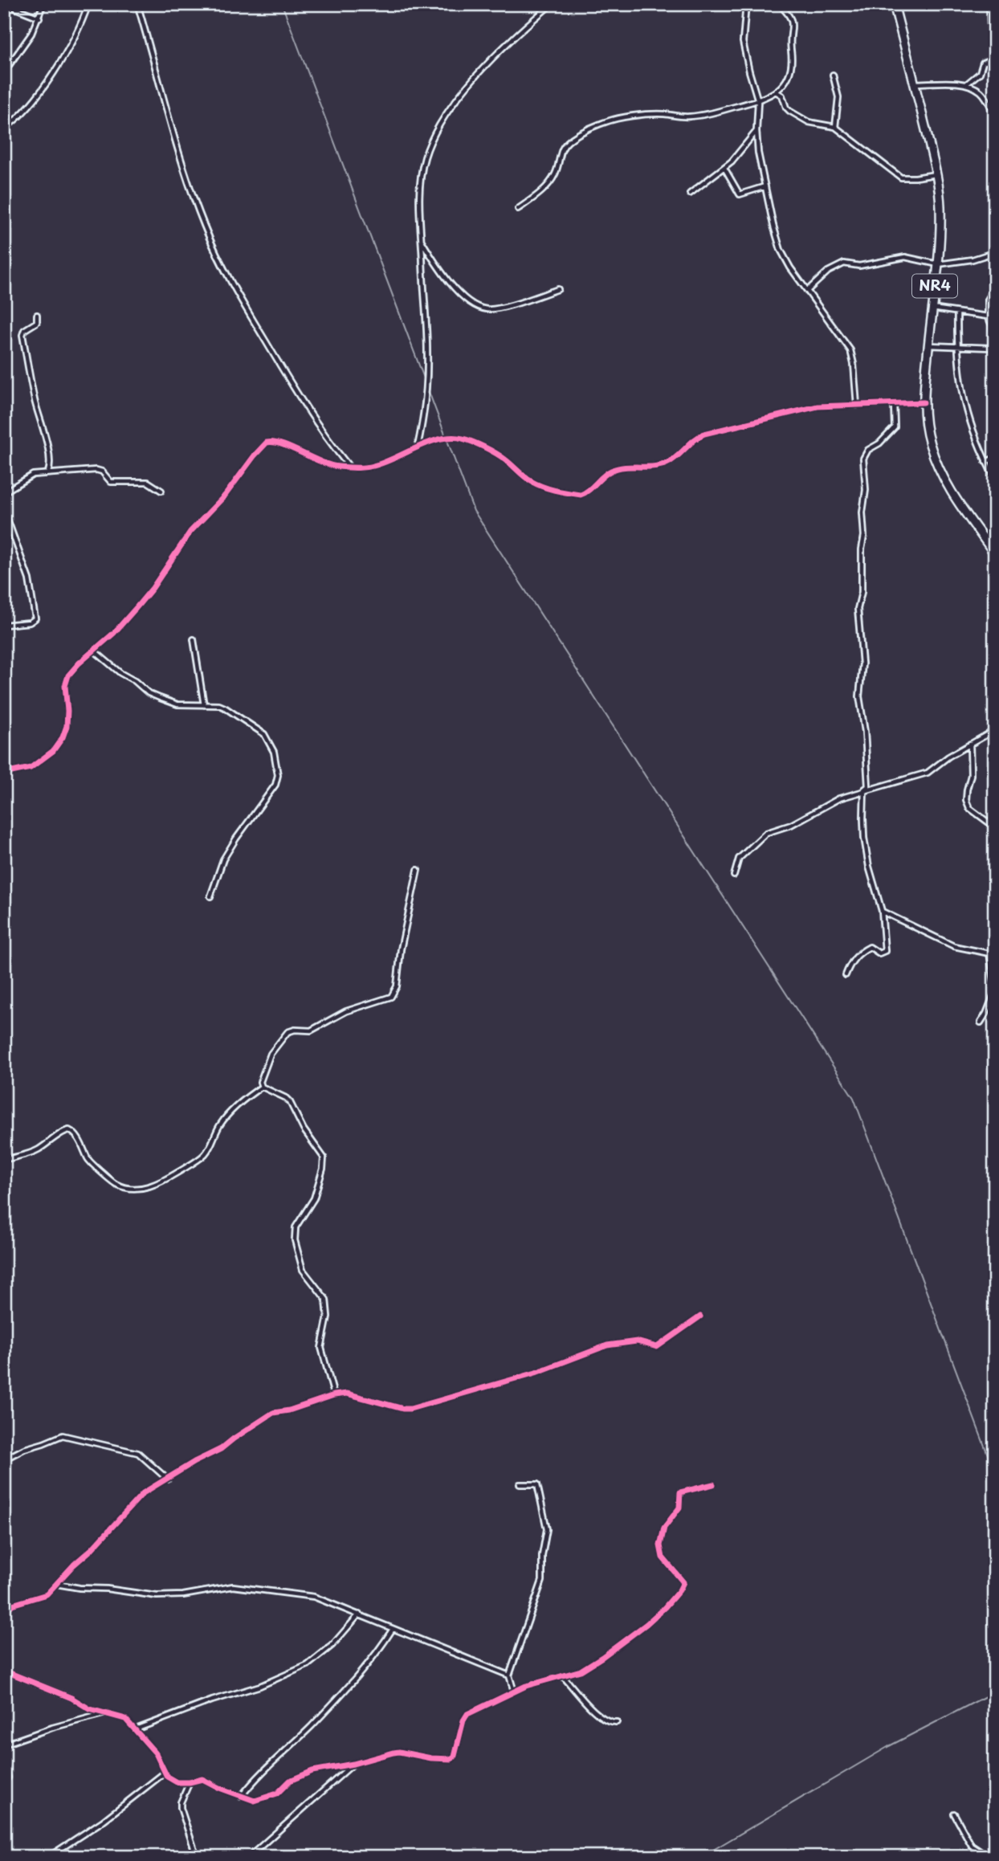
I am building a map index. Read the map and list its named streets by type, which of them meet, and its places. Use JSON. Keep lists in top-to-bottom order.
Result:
{
  "streets": {
    "highway": ["NR4"]
  }
}
